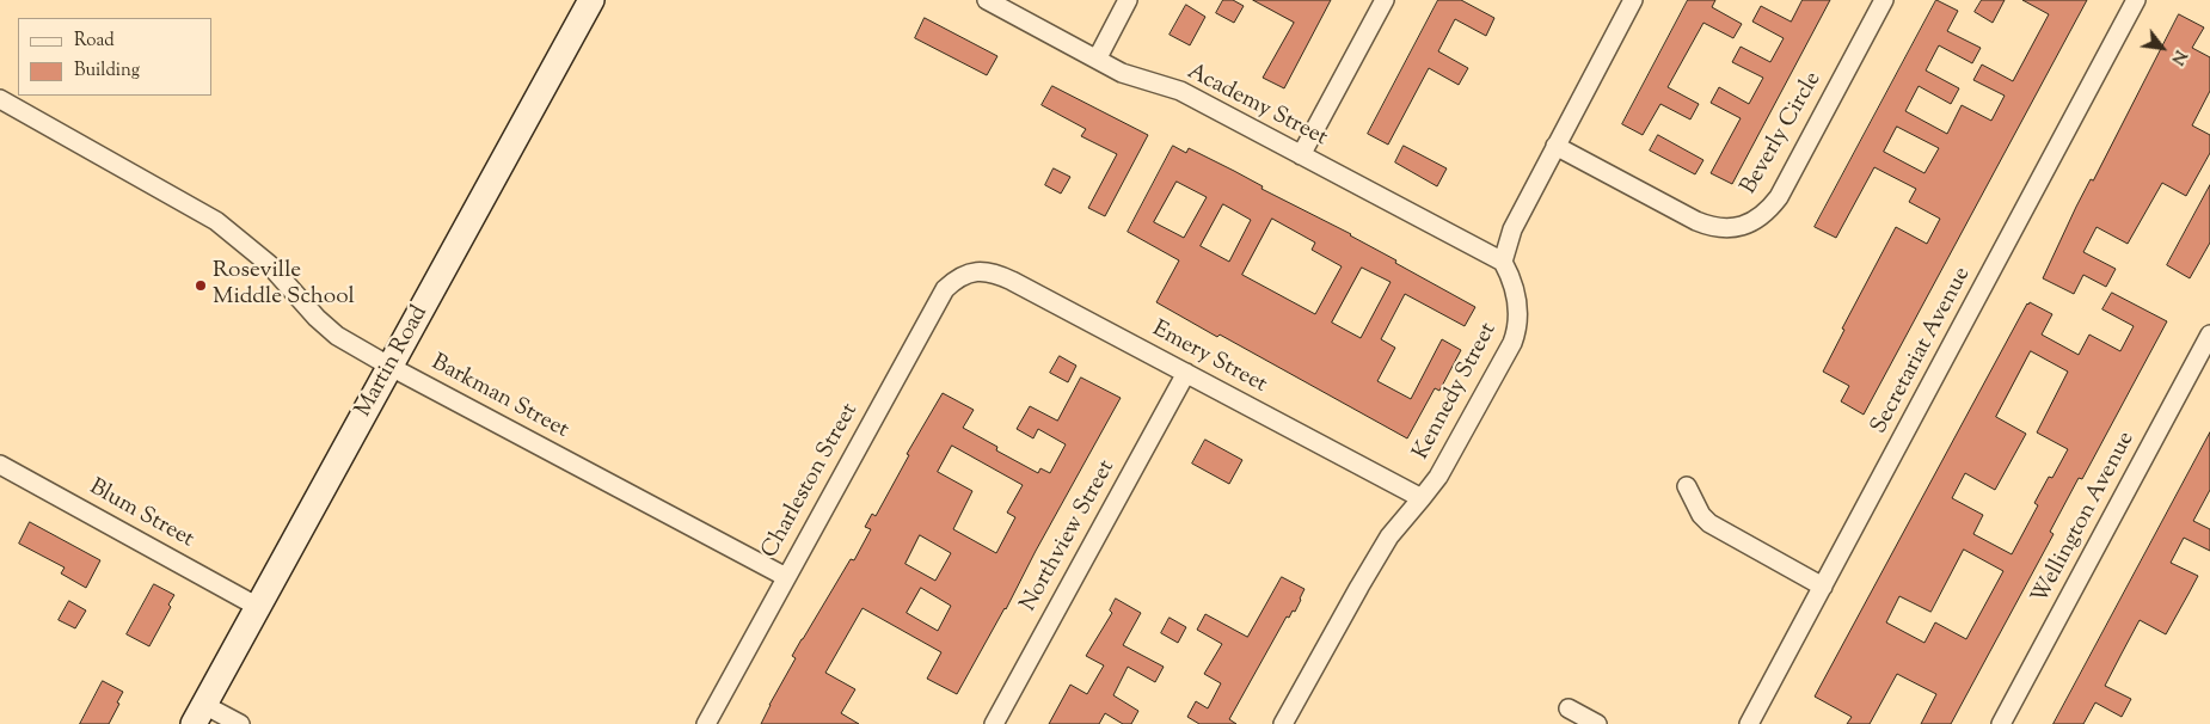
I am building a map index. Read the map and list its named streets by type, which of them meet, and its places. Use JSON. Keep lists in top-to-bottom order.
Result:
{
  "streets": {
    "street": [
      "Academy Street",
      "Beverly Circle",
      "Secretariat Avenue",
      "Emery Street",
      "Martin Road",
      "Kennedy Street",
      "Barkman Street",
      "Charleston Street",
      "Blum Street",
      "Wellington Avenue",
      "Northview Street"
    ]
  },
  "crossings": [
    ["Academy Street", "Kennedy Street"],
    ["Emery Street", "Kennedy Street"],
    ["Emery Street", "Charleston Street"],
    ["Emery Street", "Northview Street"],
    ["Martin Road", "Barkman Street"],
    ["Martin Road", "Blum Street"],
    ["Barkman Street", "Charleston Street"]
  ],
  "places": ["Roseville Middle School"],
  "legend": ["Road", "Building"],
  "north": "bottom right"
}
